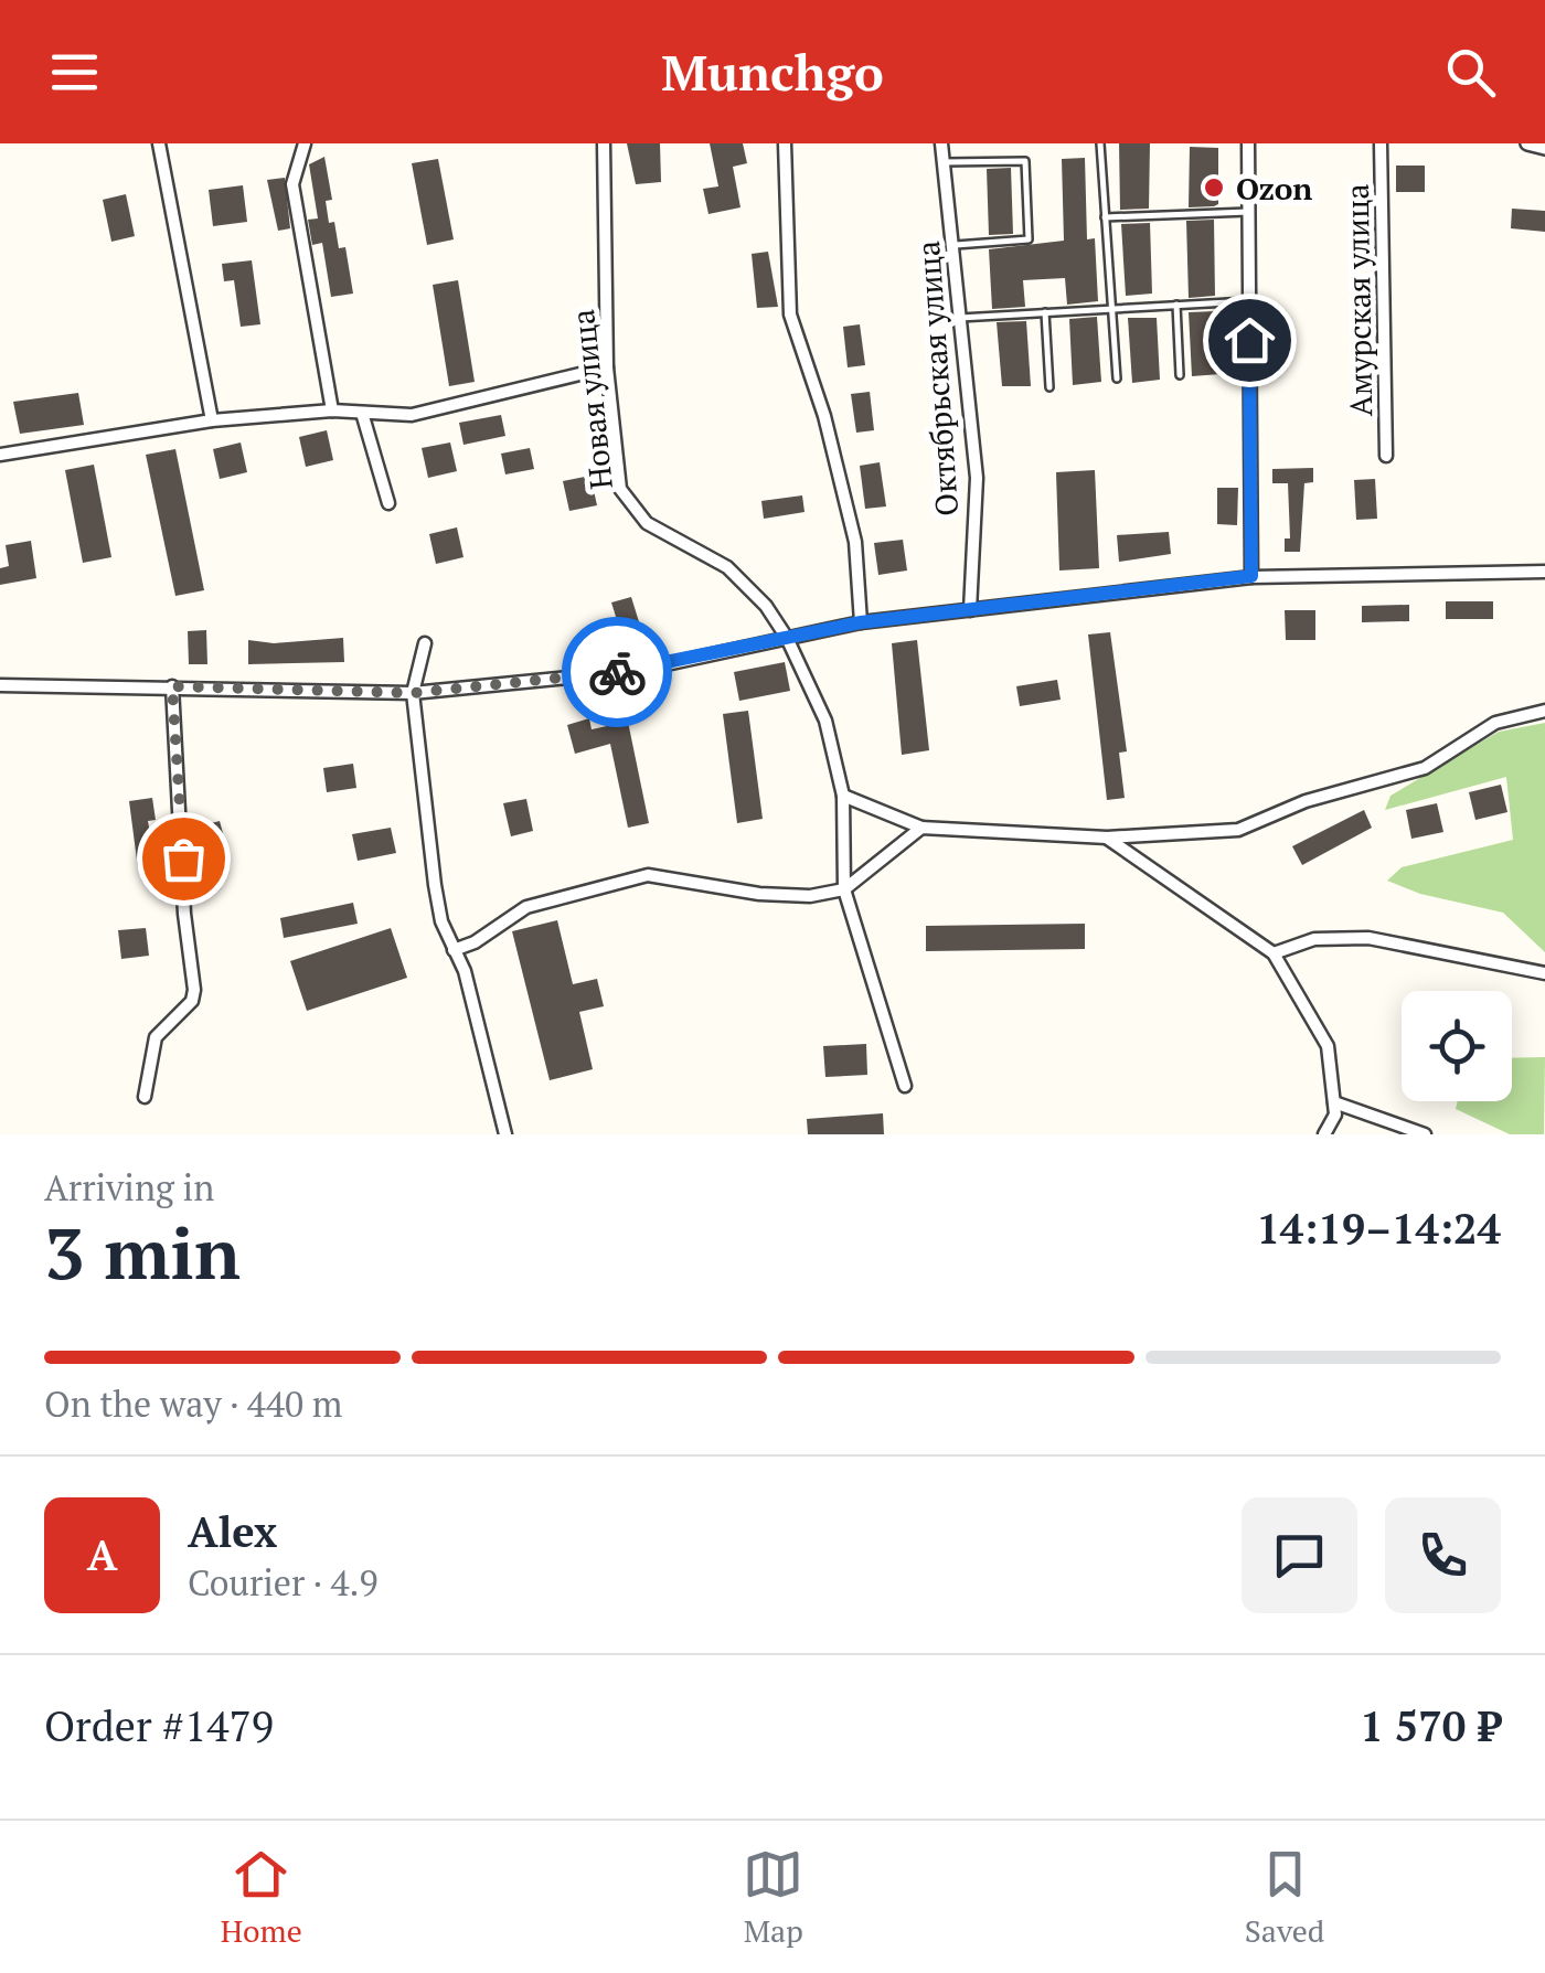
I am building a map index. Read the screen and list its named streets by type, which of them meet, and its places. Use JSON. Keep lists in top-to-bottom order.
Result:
{
  "streets": {
    "street": ["Амурская улица", "Октябрьская улица", "Новая улица"]
  },
  "places": ["Ozon"],
  "page": {
    "header": "Munchgo",
    "heading": ["3 min", "Arriving in", "14:19–14:24"],
    "panel": [
      "Alex",
      "Courier · 4.9",
      "Order #1479",
      "1 570 ₽"
    ],
    "bar": "On the way · 440 m",
    "round": "A",
    "tabs": ["Home", "Map", "Saved"]
  }
}
